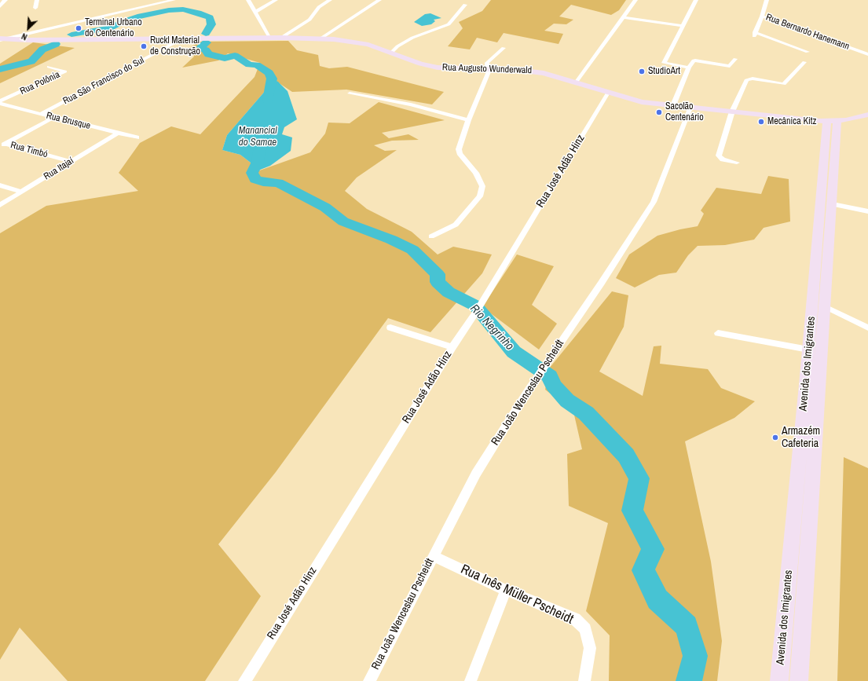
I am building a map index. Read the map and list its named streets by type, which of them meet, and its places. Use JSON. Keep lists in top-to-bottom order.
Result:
{
  "streets": {
    "main road": ["Rua Augusto Wunderwald", "Avenida dos Imigrantes"],
    "street": [
      "Rua Bernardo Hanemann",
      "Rua São Francisco do Sul",
      "Rua Polônia",
      "Rua Brusque",
      "Rua Timbó",
      "Rua Itajaí",
      "Rua José Adão Hinz",
      "Rua João Wenceslau Pscheidt",
      "Rua Inês Müller Pscheidt"
    ]
  },
  "crossings": [
    ["Rua Augusto Wunderwald", "Rua São Francisco do Sul"],
    ["Rua Augusto Wunderwald", "Rua José Adão Hinz"],
    ["Rua Augusto Wunderwald", "Avenida dos Imigrantes"],
    ["Rua Augusto Wunderwald", "Rua João Wenceslau Pscheidt"],
    ["Rua São Francisco do Sul", "Rua Brusque"],
    ["Rua Brusque", "Rua Itajaí"],
    ["Rua Timbó", "Rua Itajaí"],
    ["Rua João Wenceslau Pscheidt", "Rua Inês Müller Pscheidt"]
  ],
  "water": ["Manancial do Samae", "Rio Negrinho"],
  "places": [
    "Terminal Urbano do Centenário",
    "Ruckl Material de Construção",
    "StudioArt",
    "Sacolão Centenário",
    "Mecânica Kitz",
    "Armazém Cafeteria"
  ],
  "north": "bottom left"
}
